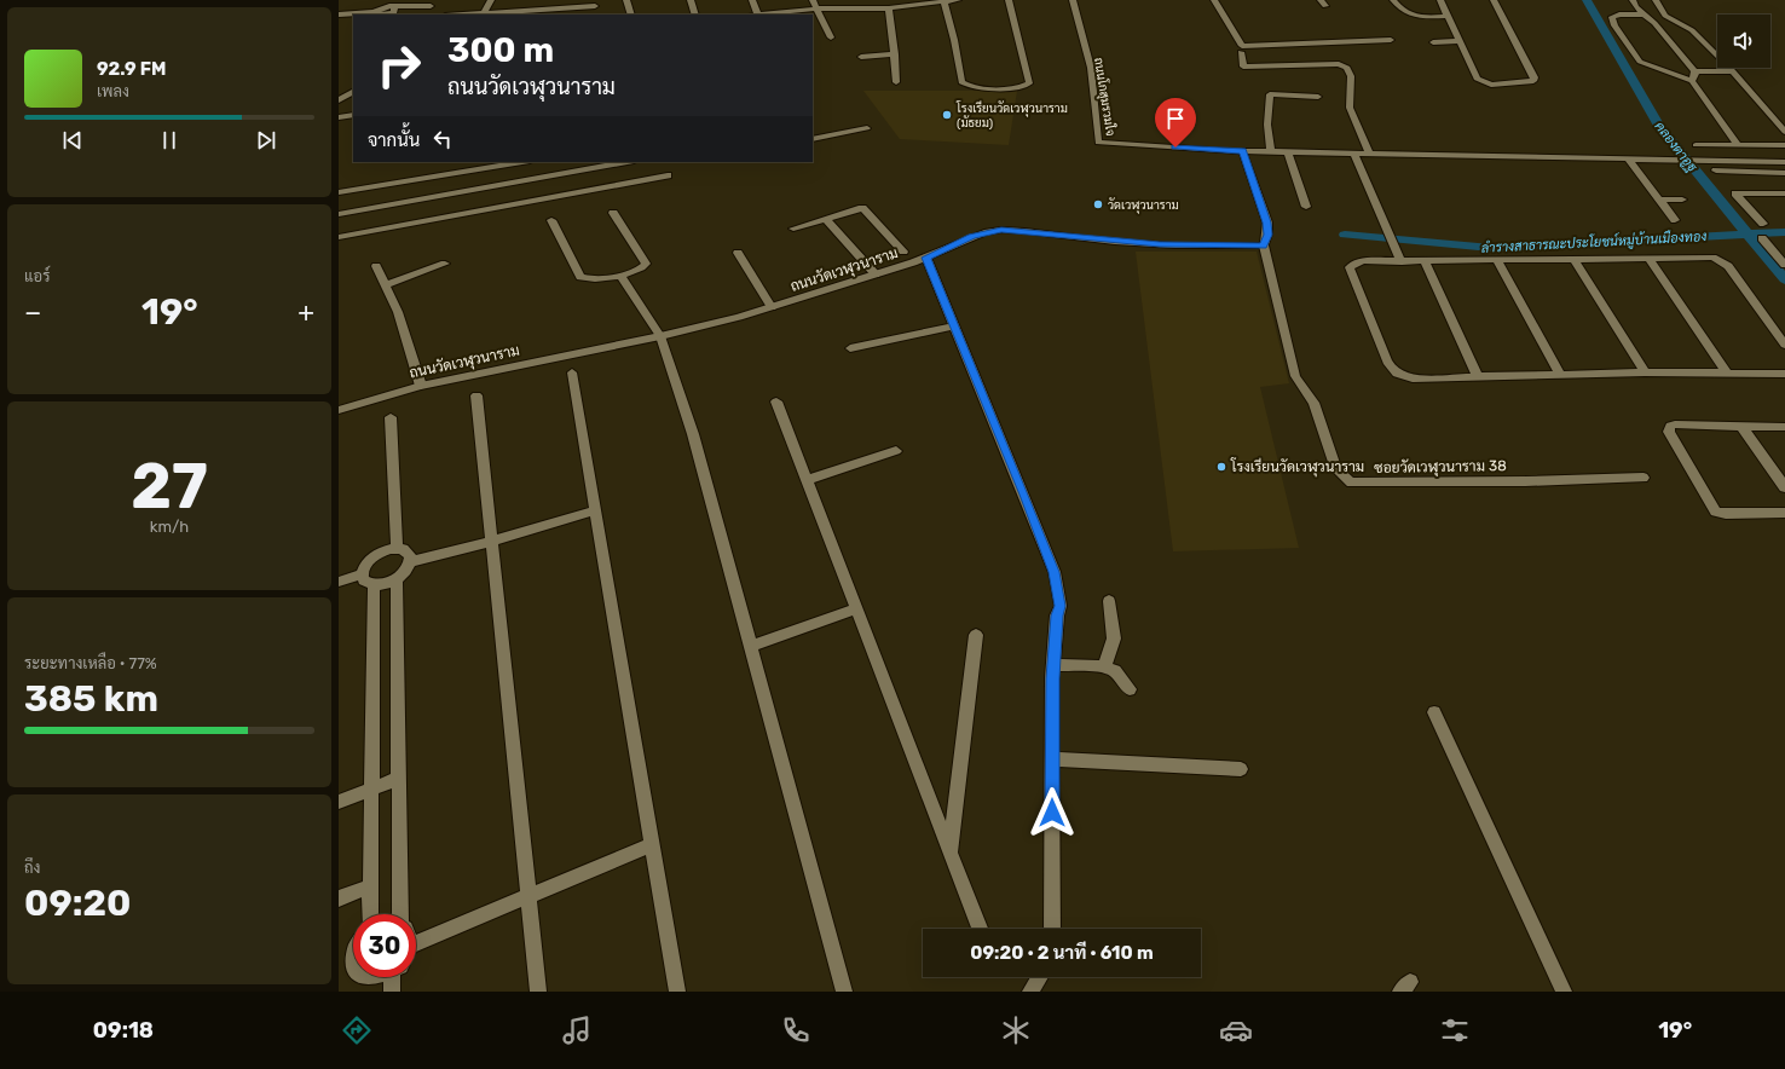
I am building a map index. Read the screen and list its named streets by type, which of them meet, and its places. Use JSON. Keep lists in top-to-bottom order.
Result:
{
  "streets": {
    "street": ["ถนนโกสุมรวมใจ", "ถนนวัดเวฬุวนาราม", "ซอยวัดเวฬุวนาราม 38"]
  },
  "crossings": [
    ["ถนนวัดเวฬุวนาราม", "ซอยวัดเวฬุวนาราม 38"]
  ],
  "water": ["คลองตาอูฐ", "ลำรางสาธารณะประโยชน์หมู่บ้านเมืองทอง"],
  "places": ["โรงเรียนวัดเวฬุวนาราม (มัธยม)", "วัดเวฬุวนาราม", "โรงเรียนวัดเวฬุวนาราม"],
  "page": {
    "turn": ["300 m", "ถนนวัดเวฬุวนาราม"],
    "song": ["92.9 FM", "เพลง"],
    "then": "จากนั้น",
    "tile": [
      "แอร์",
      ["27", "km/h"],
      ["ระยะทางเหลือ · 77%", "385 km"],
      ["ถึง", "09:20"]
    ],
    "heat": ["−", "19°", "+"],
    "limit": "30",
    "trip": "09:20 · 2 นาที · 610 m",
    "tabs": ["09:18", "19°"]
  }
}
